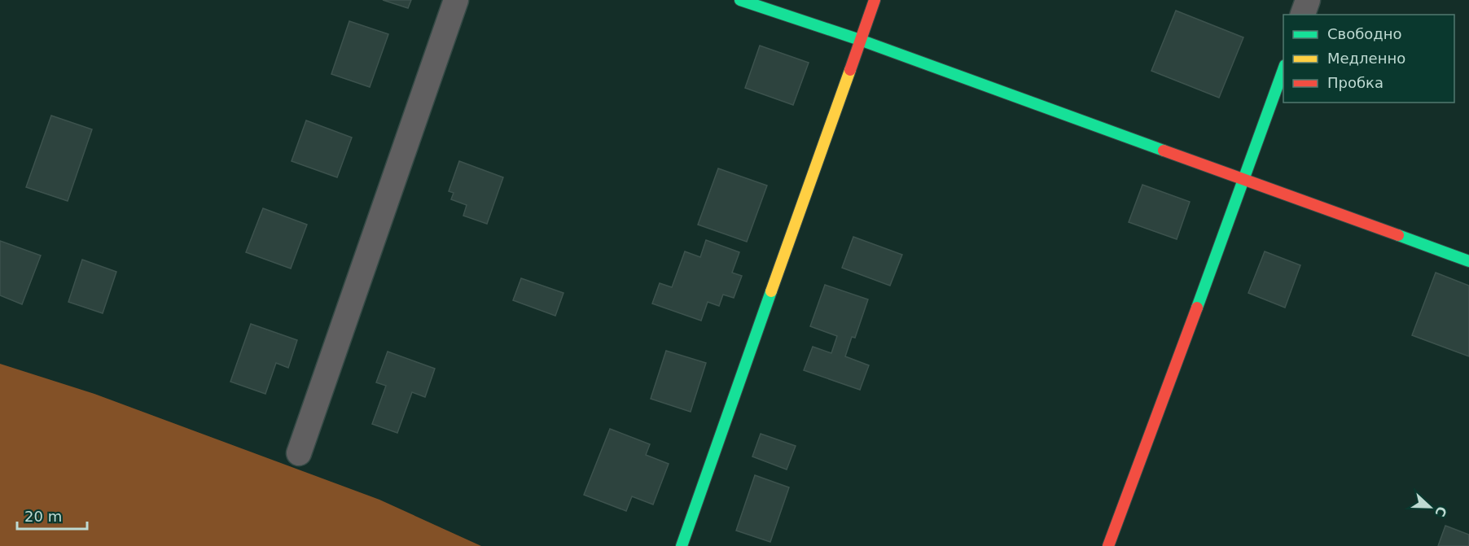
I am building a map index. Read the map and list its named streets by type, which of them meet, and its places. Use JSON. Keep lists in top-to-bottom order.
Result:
{
  "legend": ["Свободно", "Медленно", "Пробка"],
  "scale_bar": "20 m",
  "north": "right"
}
